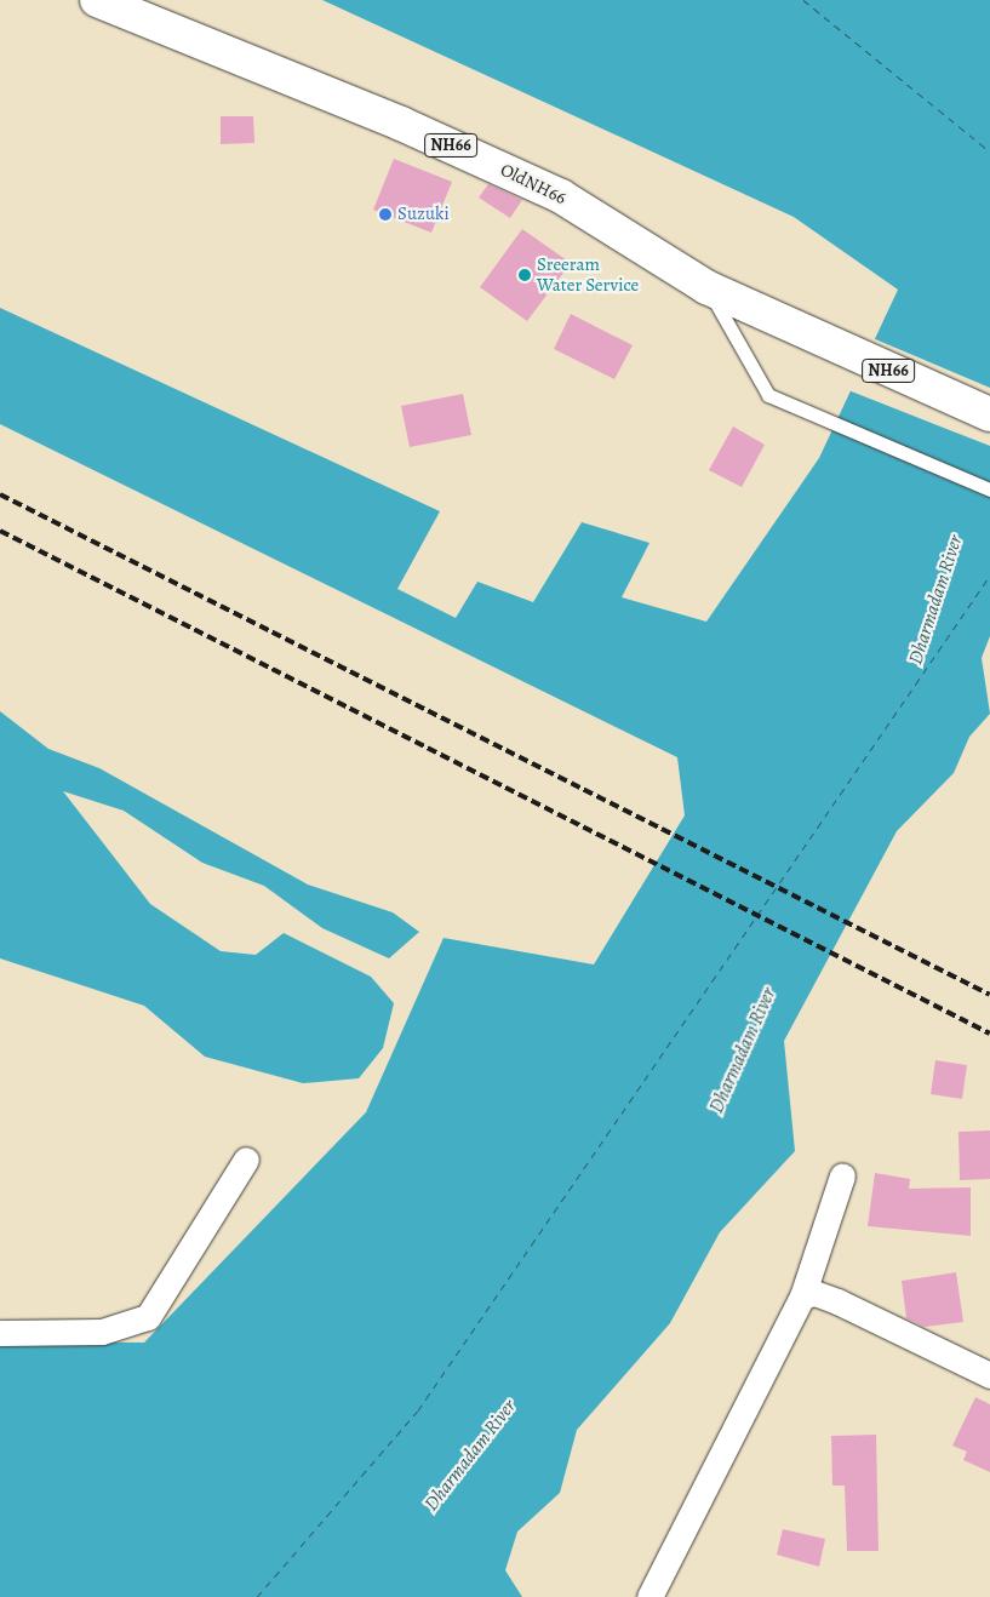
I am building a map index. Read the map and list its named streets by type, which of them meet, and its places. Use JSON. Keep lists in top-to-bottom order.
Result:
{
  "streets": {
    "main road": ["NH66", "OldNH66"]
  },
  "water": ["Dharmadam River"],
  "places": ["Suzuki", "Sreeram Water Service"]
}
